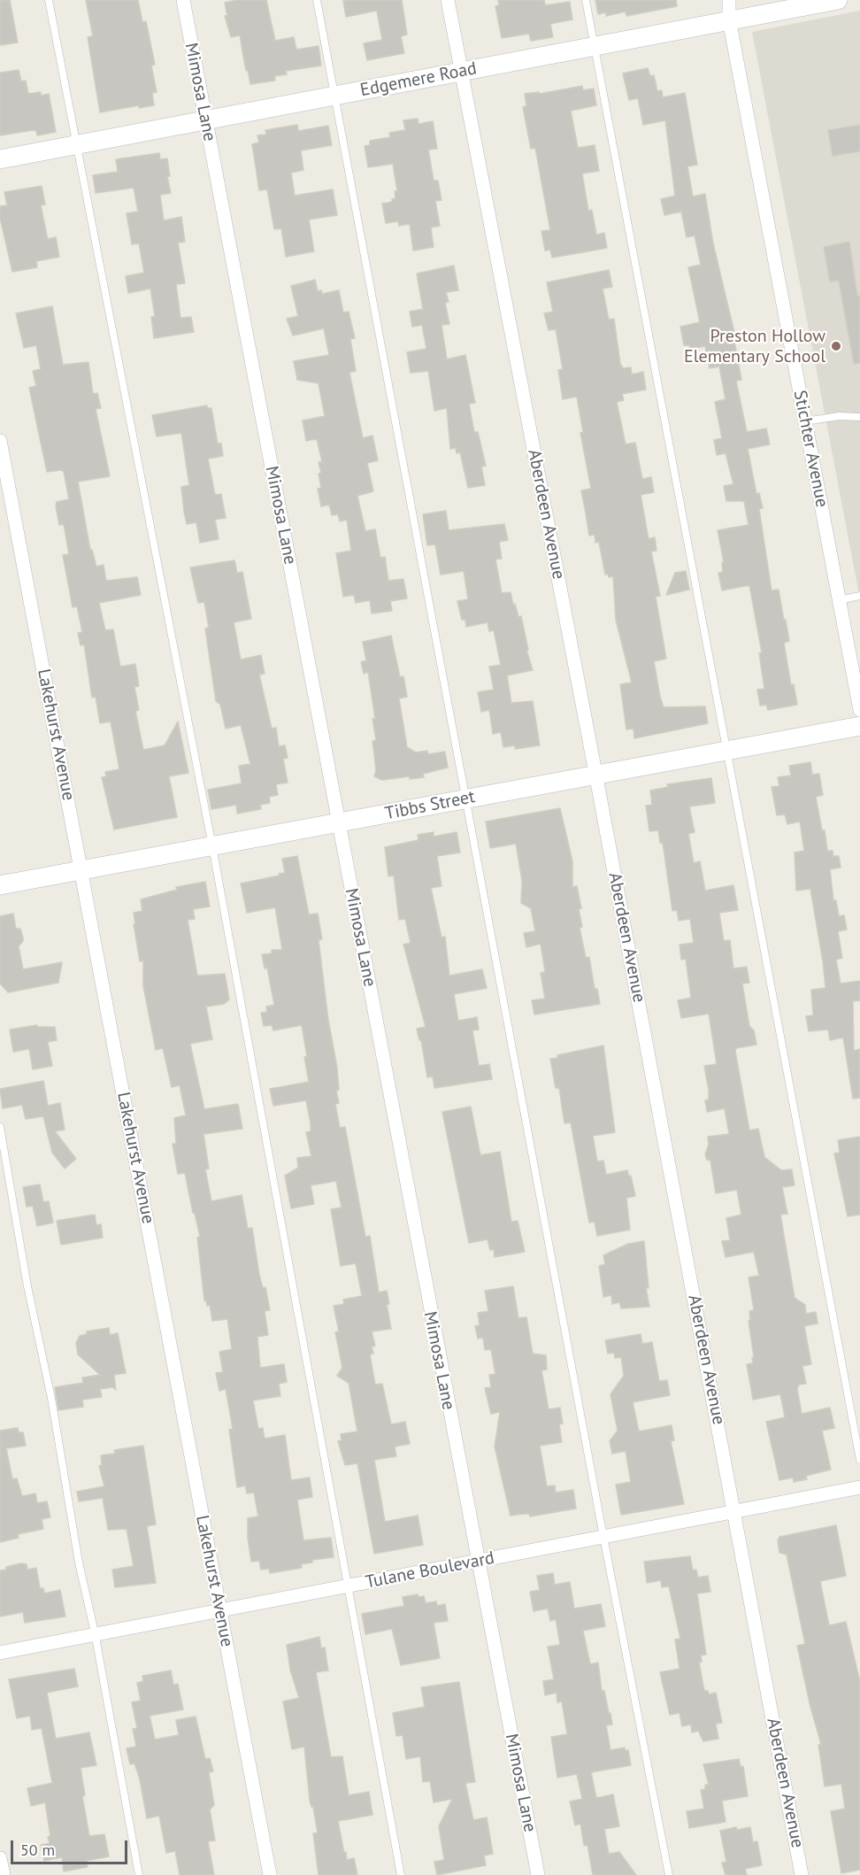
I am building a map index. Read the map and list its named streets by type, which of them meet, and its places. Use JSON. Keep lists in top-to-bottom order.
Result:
{
  "streets": {
    "street": [
      "Edgemere Road",
      "Mimosa Lane",
      "Stichter Avenue",
      "Aberdeen Avenue",
      "Lakehurst Avenue",
      "Tibbs Street",
      "Tulane Boulevard"
    ]
  },
  "crossings": [
    ["Edgemere Road", "Mimosa Lane"],
    ["Edgemere Road", "Stichter Avenue"],
    ["Edgemere Road", "Aberdeen Avenue"],
    ["Mimosa Lane", "Tibbs Street"],
    ["Mimosa Lane", "Tulane Boulevard"],
    ["Aberdeen Avenue", "Tibbs Street"],
    ["Aberdeen Avenue", "Tulane Boulevard"],
    ["Lakehurst Avenue", "Tibbs Street"],
    ["Lakehurst Avenue", "Tulane Boulevard"]
  ],
  "places": ["Preston Hollow Elementary School"],
  "scale_bar": "50 m"
}
